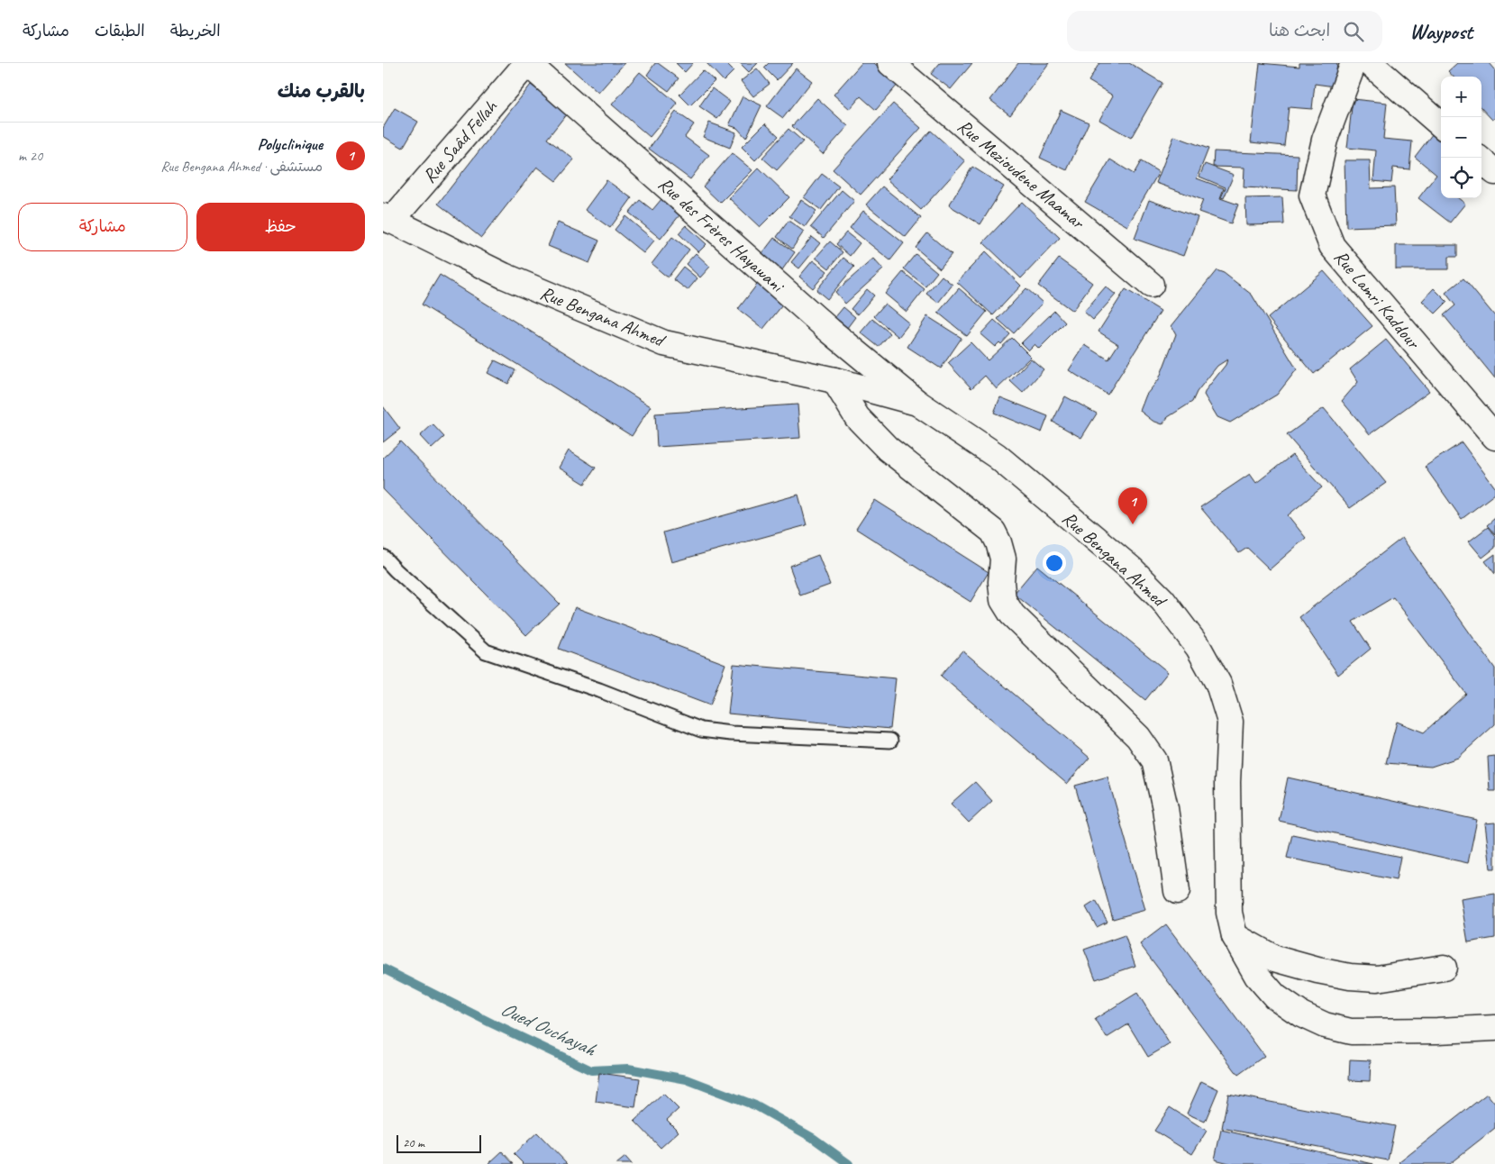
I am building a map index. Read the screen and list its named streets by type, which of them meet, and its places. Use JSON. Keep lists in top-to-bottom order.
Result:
{
  "streets": {
    "street": [
      "Rue Saâd Fellah",
      "Rue Mezioudene Maamar",
      "Rue des Frères Hayawani",
      "Rue Lamri Kaddour",
      "Rue Bengana Ahmed"
    ]
  },
  "crossings": [
    ["Rue Saâd Fellah", "Rue des Frères Hayawani"],
    ["Rue Saâd Fellah", "Rue Bengana Ahmed"],
    ["Rue des Frères Hayawani", "Rue Bengana Ahmed"]
  ],
  "water": ["Oued Ouchayah"],
  "scale_bar": "20 m",
  "page": {
    "header": "Waypost",
    "search": "ابحث هنا",
    "nav": ["الخريطة", "الطبقات", "مشاركة"],
    "heading": "بالقرب منك",
    "map_buttons": ["+", "−"],
    "list": [
      {
        "mark": "1",
        "name": "Polyclinique",
        "note": "مستشفى · Rue Bengana Ahmed",
        "value": "20 m"
      }
    ],
    "buttons": ["حفظ", "مشاركة"],
    "pins": "1",
    "scale": "20 m"
  }
}
